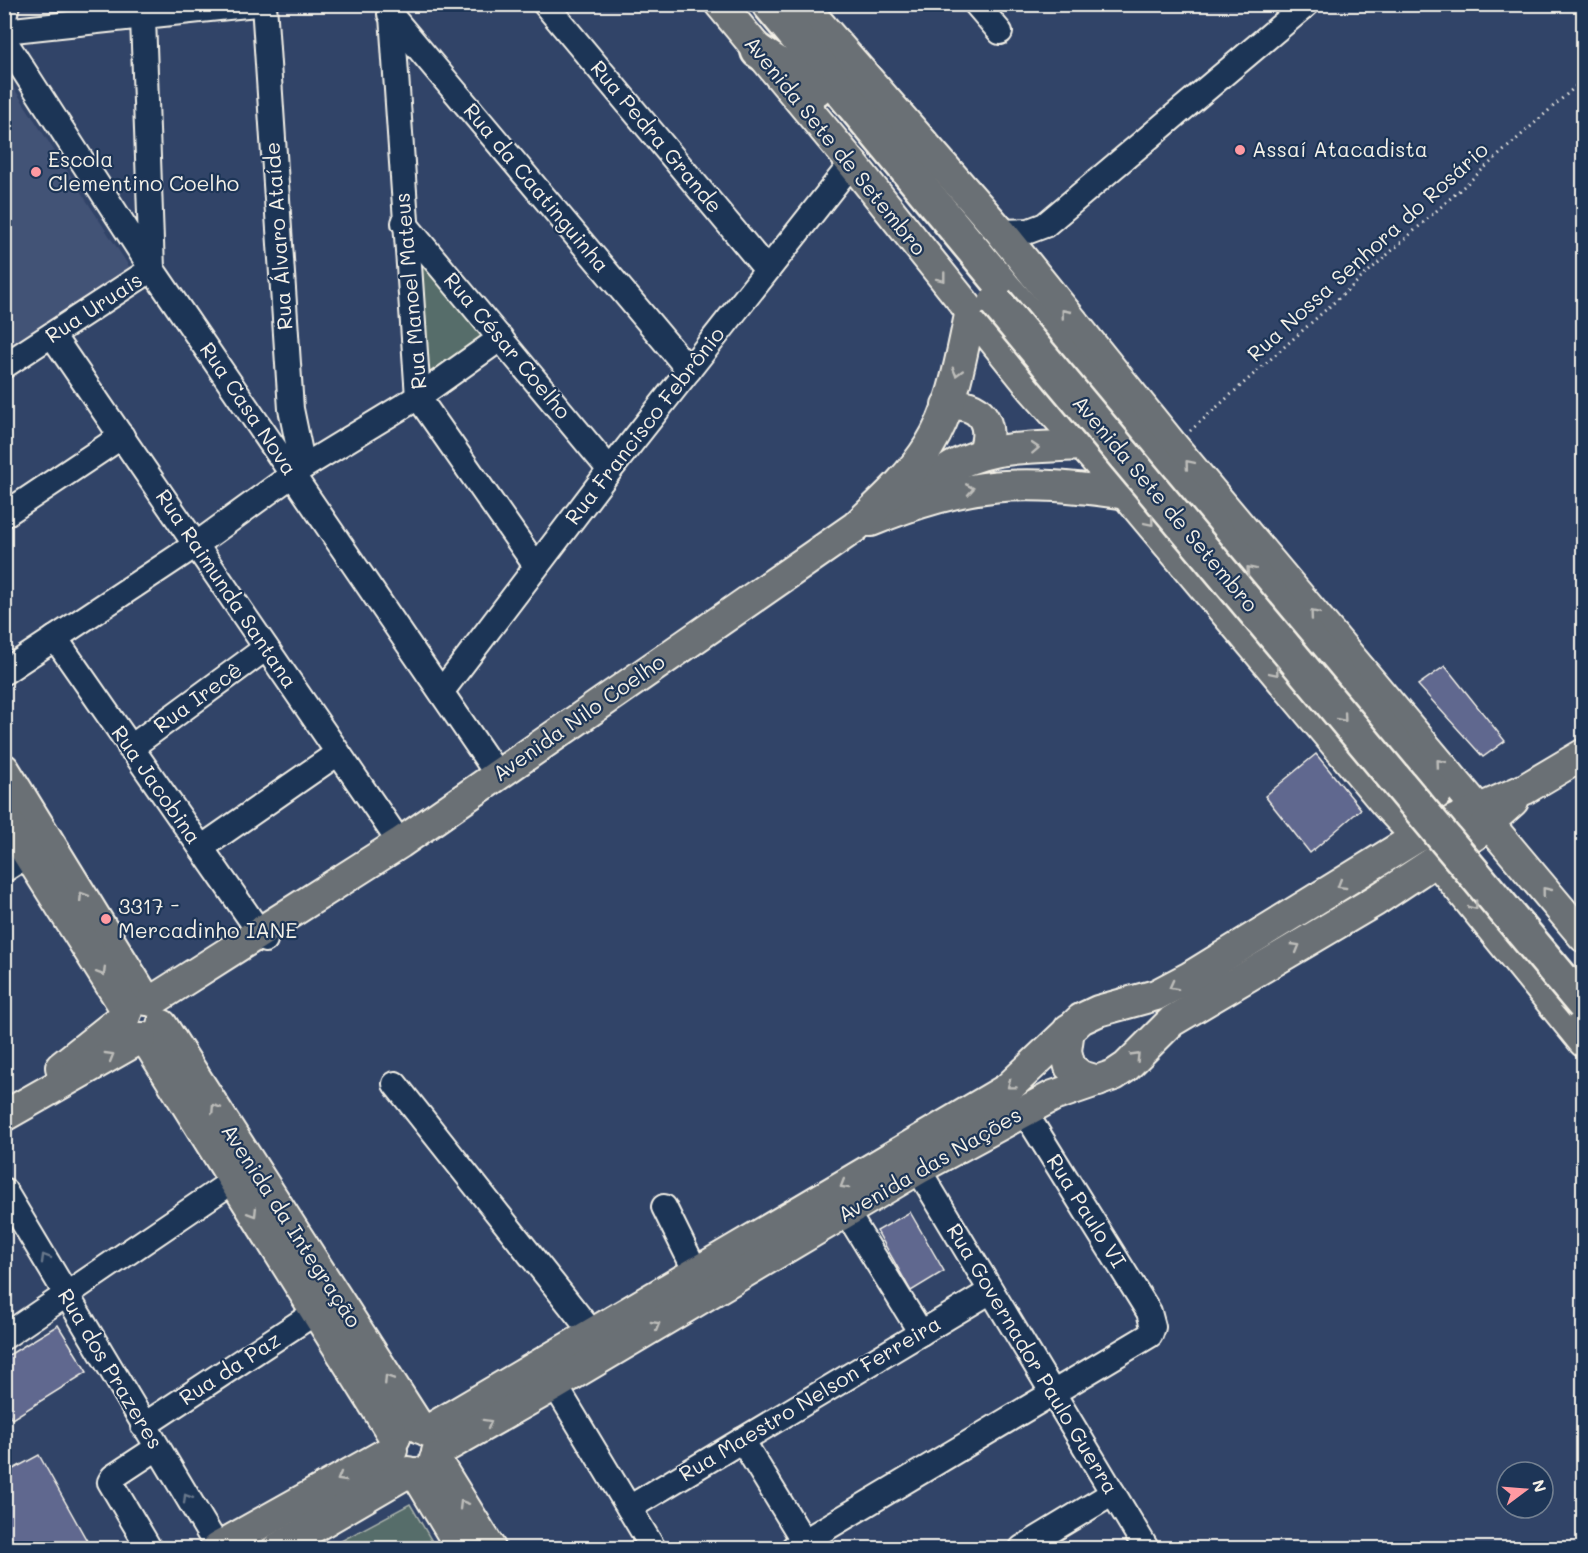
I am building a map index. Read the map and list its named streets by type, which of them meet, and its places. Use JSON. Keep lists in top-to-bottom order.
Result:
{
  "streets": {
    "highway": ["Avenida Sete de Setembro"],
    "main road": ["Avenida Nilo Coelho", "Avenida das Nações", "Avenida da Integração"],
    "street": [
      "Rua Pedra Grande",
      "Rua da Caatinguinha",
      "Rua Álvaro Ataíde",
      "Rua Manoel Mateus",
      "Rua Uruais",
      "Rua César Coelho",
      "Rua Casa Nova",
      "Rua Francisco Febrônio",
      "Rua Raimunda Santana",
      "Rua Irecê",
      "Rua Jacobina",
      "Rua Paulo VI",
      "Rua Governador Paulo Guerra",
      "Rua dos Prazeres",
      "Rua da Paz",
      "Rua Maestro Nelson Ferreira"
    ],
    "path": ["Rua Nossa Senhora do Rosário"]
  },
  "crossings": [
    ["Rua Pedra Grande", "Rua Francisco Febrônio"],
    ["Avenida Sete de Setembro", "Rua Nossa Senhora do Rosário"],
    ["Avenida Sete de Setembro", "Rua Francisco Febrônio"],
    ["Avenida Sete de Setembro", "Avenida das Nações"],
    ["Rua da Caatinguinha", "Rua Manoel Mateus"],
    ["Rua da Caatinguinha", "Rua Francisco Febrônio"],
    ["Rua Álvaro Ataíde", "Rua Casa Nova"],
    ["Rua Manoel Mateus", "Rua César Coelho"],
    ["Rua Manoel Mateus", "Rua Francisco Febrônio"],
    ["Rua Uruais", "Rua Casa Nova"],
    ["Rua Uruais", "Rua Raimunda Santana"],
    ["Rua César Coelho", "Rua Francisco Febrônio"],
    ["Rua Casa Nova", "Rua Francisco Febrônio"],
    ["Rua Casa Nova", "Avenida Nilo Coelho"],
    ["Rua Raimunda Santana", "Rua Irecê"],
    ["Rua Raimunda Santana", "Avenida Nilo Coelho"],
    ["Rua Irecê", "Rua Jacobina"],
    ["Avenida Nilo Coelho", "Rua Jacobina"],
    ["Avenida Nilo Coelho", "Avenida da Integração"],
    ["Avenida das Nações", "Rua Paulo VI"],
    ["Avenida das Nações", "Avenida da Integração"],
    ["Avenida das Nações", "Rua Governador Paulo Guerra"],
    ["Avenida das Nações", "Rua dos Prazeres"],
    ["Rua Paulo VI", "Rua Governador Paulo Guerra"],
    ["Avenida da Integração", "Rua da Paz"],
    ["Rua Governador Paulo Guerra", "Rua Maestro Nelson Ferreira"],
    ["Rua dos Prazeres", "Rua da Paz"]
  ],
  "one_way": ["Rua dos Prazeres"],
  "places": ["Assaí Atacadista", "Escola Clementino Coelho", "3317 - Mercadinho IANE"],
  "north": "right"
}
